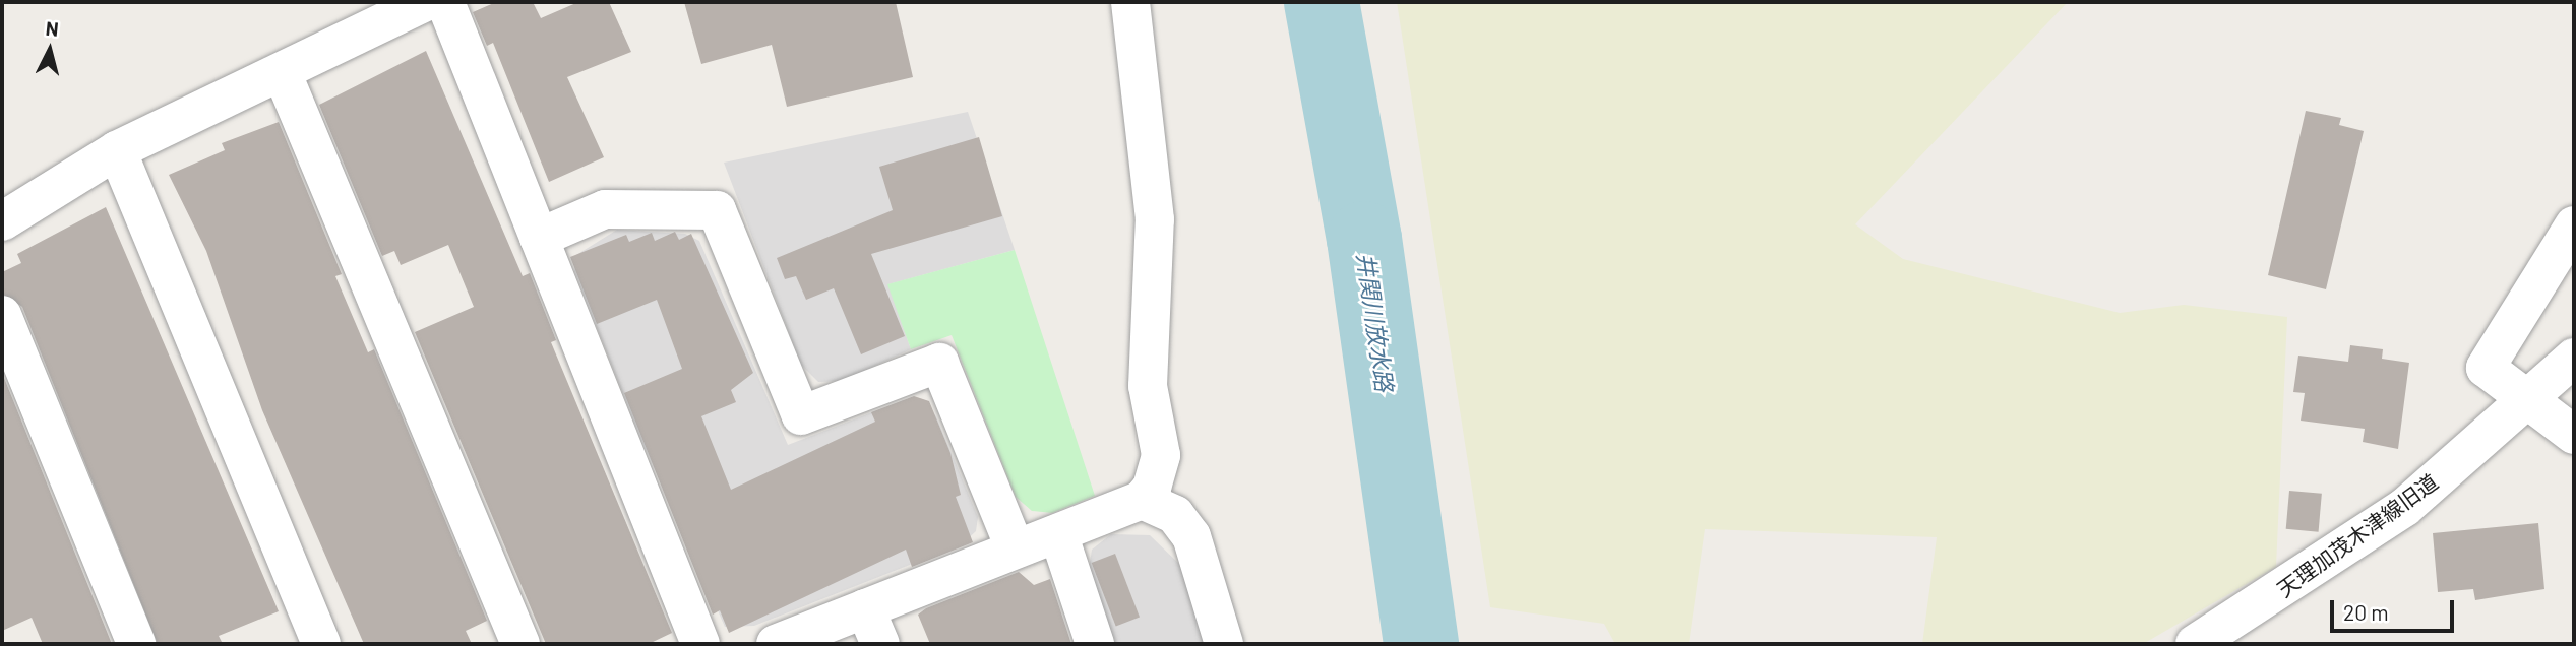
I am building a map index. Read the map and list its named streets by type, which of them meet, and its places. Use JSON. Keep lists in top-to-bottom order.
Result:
{
  "streets": {
    "street": ["天理加茂木津線旧道"]
  },
  "water": ["井関川放水路"],
  "scale_bar": "20 m",
  "north": "top"
}
